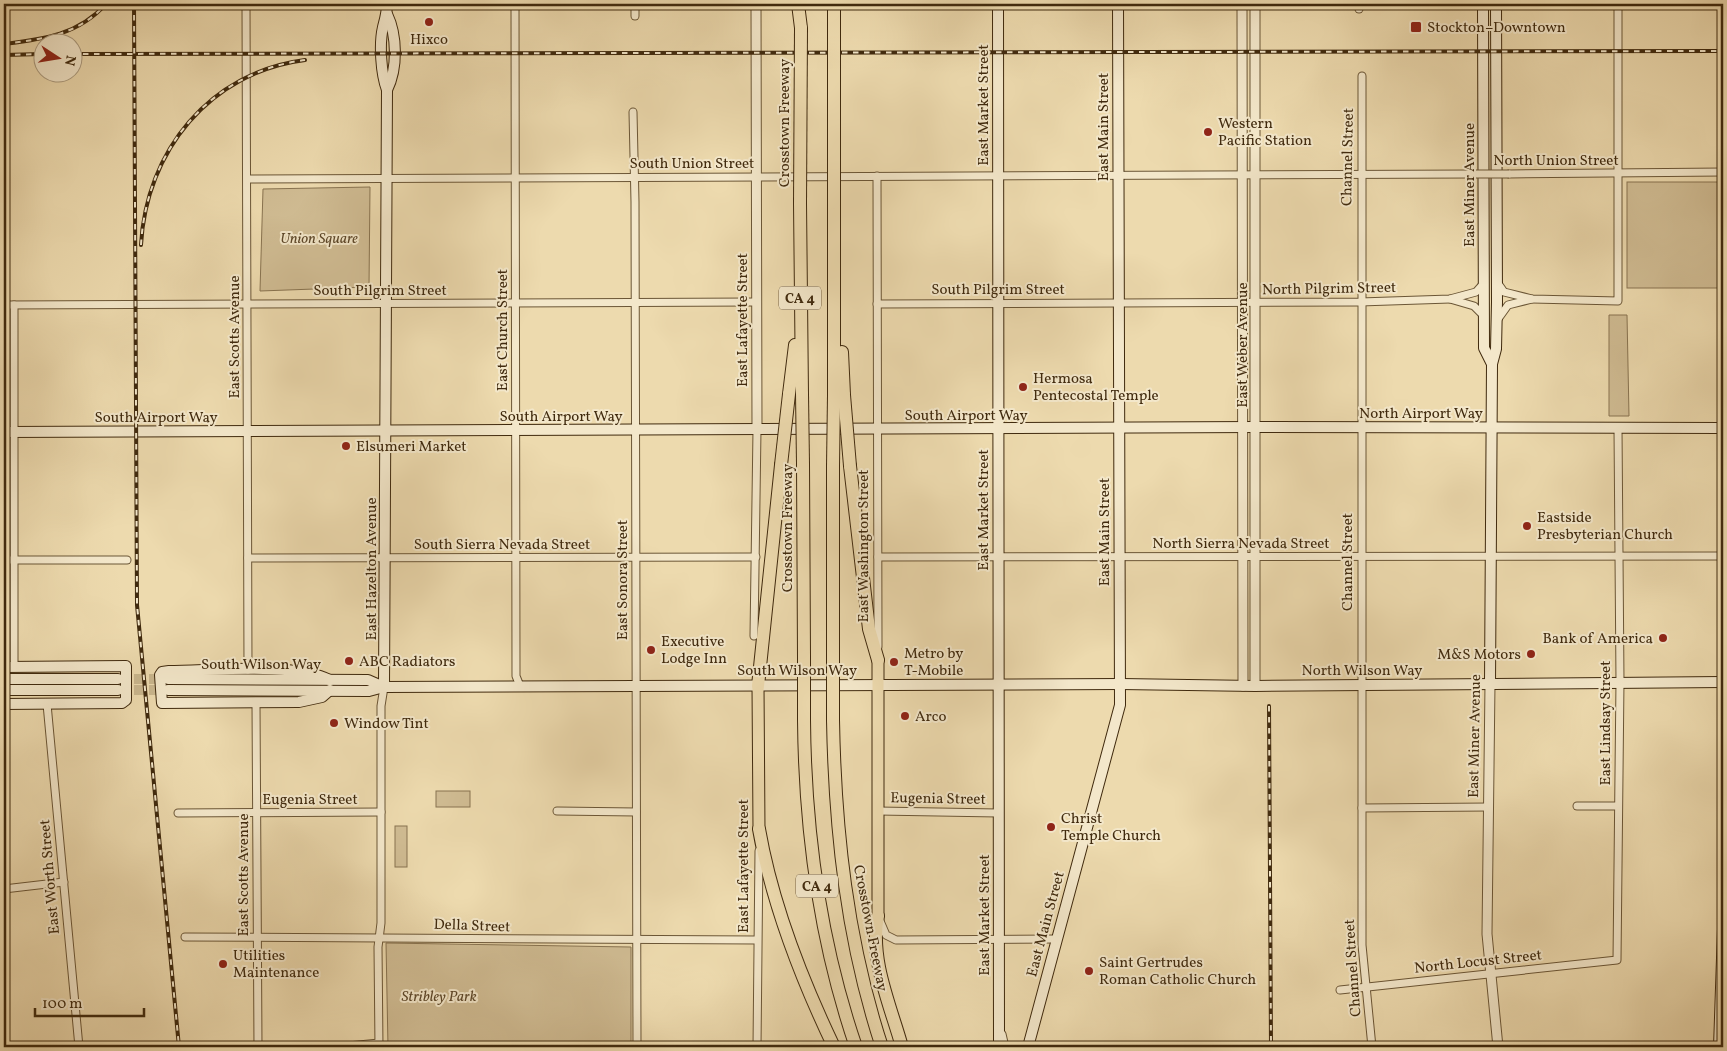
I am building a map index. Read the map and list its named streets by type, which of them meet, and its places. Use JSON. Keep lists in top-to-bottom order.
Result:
{
  "streets": {
    "highway": ["Crosstown Freeway", "CA 4"],
    "main road": [
      "East Market Street",
      "East Main Street",
      "East Miner Avenue",
      "East Lafayette Street",
      "North Airport Way",
      "South Airport Way",
      "East Washington Street",
      "East Hazelton Avenue",
      "South Wilson Way",
      "North Wilson Way"
    ],
    "street": [
      "Channel Street",
      "North Union Street",
      "South Union Street",
      "North Pilgrim Street",
      "South Pilgrim Street",
      "East Church Street",
      "East Scotts Avenue",
      "East Weber Avenue",
      "North Sierra Nevada Street",
      "South Sierra Nevada Street",
      "East Sonora Street",
      "East Lindsay Street",
      "Eugenia Street",
      "East Worth Street",
      "Della Street",
      "North Locust Street"
    ]
  },
  "crossings": [
    ["East Market Street", "South Union Street"],
    ["East Market Street", "South Pilgrim Street"],
    ["East Market Street", "South Airport Way"],
    ["East Market Street", "South Wilson Way"],
    ["East Market Street", "Eugenia Street"],
    ["Crosstown Freeway", "CA 4"],
    ["East Main Street", "North Union Street"],
    ["East Main Street", "South Union Street"],
    ["East Main Street", "North Pilgrim Street"],
    ["East Main Street", "South Pilgrim Street"],
    ["East Main Street", "North Airport Way"],
    ["East Main Street", "South Airport Way"],
    ["East Main Street", "North Sierra Nevada Street"],
    ["East Main Street", "South Wilson Way"],
    ["East Main Street", "North Wilson Way"],
    ["Channel Street", "North Union Street"],
    ["Channel Street", "North Pilgrim Street"],
    ["Channel Street", "North Airport Way"],
    ["Channel Street", "North Sierra Nevada Street"],
    ["Channel Street", "North Wilson Way"],
    ["Channel Street", "North Locust Street"],
    ["North Union Street", "South Union Street"],
    ["North Union Street", "East Weber Avenue"],
    ["South Union Street", "East Lafayette Street"],
    ["South Union Street", "East Church Street"],
    ["South Union Street", "East Scotts Avenue"],
    ["South Union Street", "East Washington Street"],
    ["South Union Street", "East Hazelton Avenue"],
    ["South Union Street", "East Sonora Street"],
    ["East Miner Avenue", "North Pilgrim Street"],
    ["East Miner Avenue", "North Airport Way"],
    ["East Miner Avenue", "North Sierra Nevada Street"],
    ["East Miner Avenue", "North Wilson Way"],
    ["East Miner Avenue", "North Locust Street"],
    ["North Pilgrim Street", "South Pilgrim Street"],
    ["North Pilgrim Street", "East Weber Avenue"],
    ["South Pilgrim Street", "East Lafayette Street"],
    ["South Pilgrim Street", "East Church Street"],
    ["South Pilgrim Street", "East Scotts Avenue"],
    ["South Pilgrim Street", "East Washington Street"],
    ["South Pilgrim Street", "East Hazelton Avenue"],
    ["South Pilgrim Street", "East Sonora Street"],
    ["East Lafayette Street", "South Airport Way"],
    ["East Lafayette Street", "South Sierra Nevada Street"],
    ["East Lafayette Street", "South Wilson Way"],
    ["East Lafayette Street", "Della Street"],
    ["East Church Street", "South Airport Way"],
    ["East Church Street", "South Sierra Nevada Street"],
    ["East Church Street", "South Wilson Way"],
    ["East Scotts Avenue", "South Airport Way"],
    ["East Scotts Avenue", "South Sierra Nevada Street"],
    ["East Scotts Avenue", "Eugenia Street"],
    ["East Scotts Avenue", "Della Street"],
    ["East Weber Avenue", "North Airport Way"],
    ["East Weber Avenue", "North Sierra Nevada Street"],
    ["East Weber Avenue", "North Wilson Way"],
    ["North Airport Way", "South Airport Way"],
    ["North Airport Way", "East Lindsay Street"],
    ["South Airport Way", "East Washington Street"],
    ["South Airport Way", "East Hazelton Avenue"],
    ["South Airport Way", "East Sonora Street"],
    ["North Sierra Nevada Street", "East Lindsay Street"],
    ["South Sierra Nevada Street", "East Hazelton Avenue"],
    ["South Sierra Nevada Street", "East Sonora Street"],
    ["East Washington Street", "South Wilson Way"],
    ["East Washington Street", "Eugenia Street"],
    ["East Hazelton Avenue", "South Wilson Way"],
    ["East Hazelton Avenue", "Eugenia Street"],
    ["East Hazelton Avenue", "Della Street"],
    ["East Sonora Street", "South Wilson Way"],
    ["East Sonora Street", "Della Street"],
    ["South Wilson Way", "North Wilson Way"],
    ["North Wilson Way", "East Lindsay Street"],
    ["East Lindsay Street", "North Locust Street"]
  ],
  "parks": ["Union Square", "Stribley Park"],
  "places": {
    "other": [
      "Hixco",
      "Western Pacific Station",
      "Hermosa Pentecostal Temple",
      "Elsumeri Market",
      "Eastside Presbyterian Church",
      "Bank of America",
      "Executive Lodge Inn",
      "M&S Motors",
      "ABC Radiators",
      "Metro by T-Mobile",
      "Arco",
      "Window Tint",
      "Christ Temple Church",
      "Utilities Maintenance",
      "Saint Gertrudes Roman Catholic Church"
    ],
    "transit": ["Stockton–Downtown"]
  },
  "scale_bar": "100 m",
  "north": "right"
}
